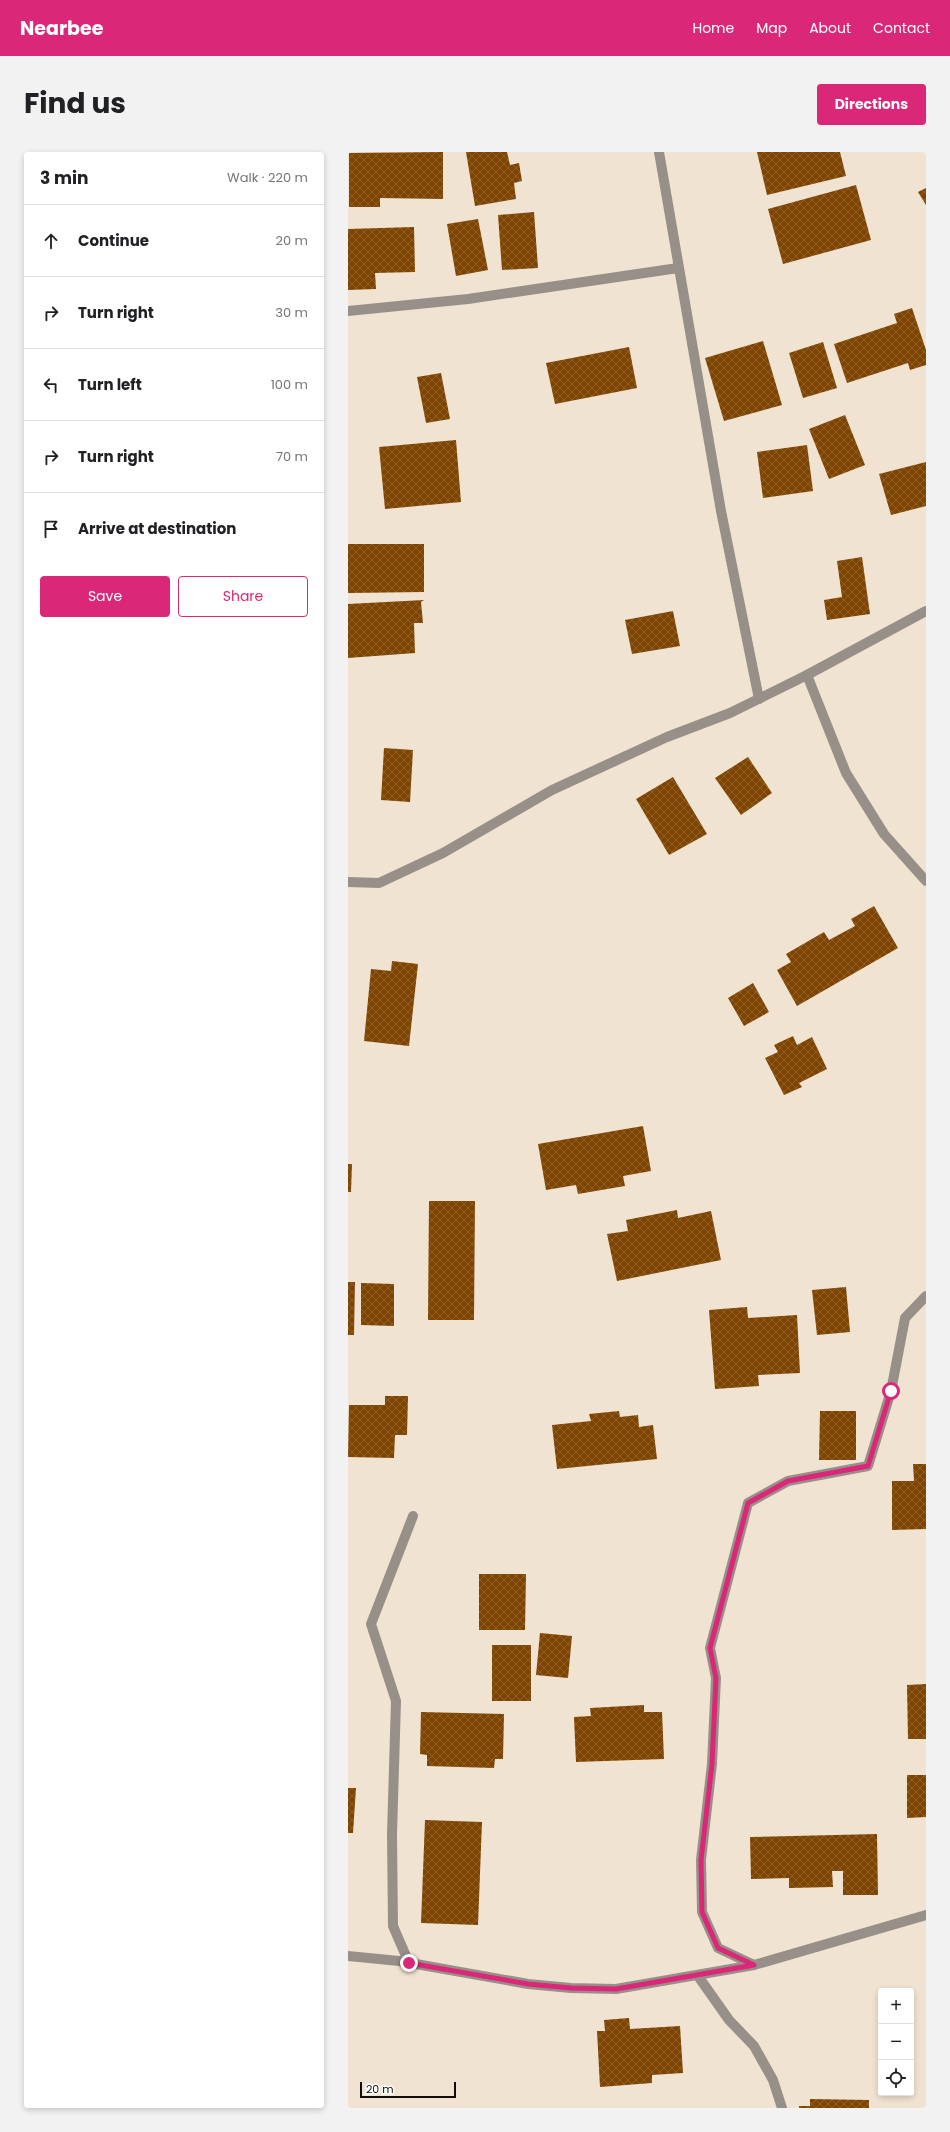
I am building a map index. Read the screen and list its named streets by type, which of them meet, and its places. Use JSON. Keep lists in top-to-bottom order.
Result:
{
  "scale_bar": "20 m",
  "page": {
    "header": "Nearbee",
    "nav": [
      "Home",
      "Map",
      "About",
      "Contact"
    ],
    "title": "Find us",
    "buttons": [
      "Directions",
      ["Save", "Share"]
    ],
    "heading": ["3 min", "Walk · 220 m"],
    "list": [
      ["Continue", "20 m"],
      ["Turn right", "30 m"],
      ["Turn left", "100 m"],
      ["Turn right", "70 m"],
      "Arrive at destination"
    ],
    "map_buttons": ["+", "−"],
    "scale": "20 m"
  }
}
